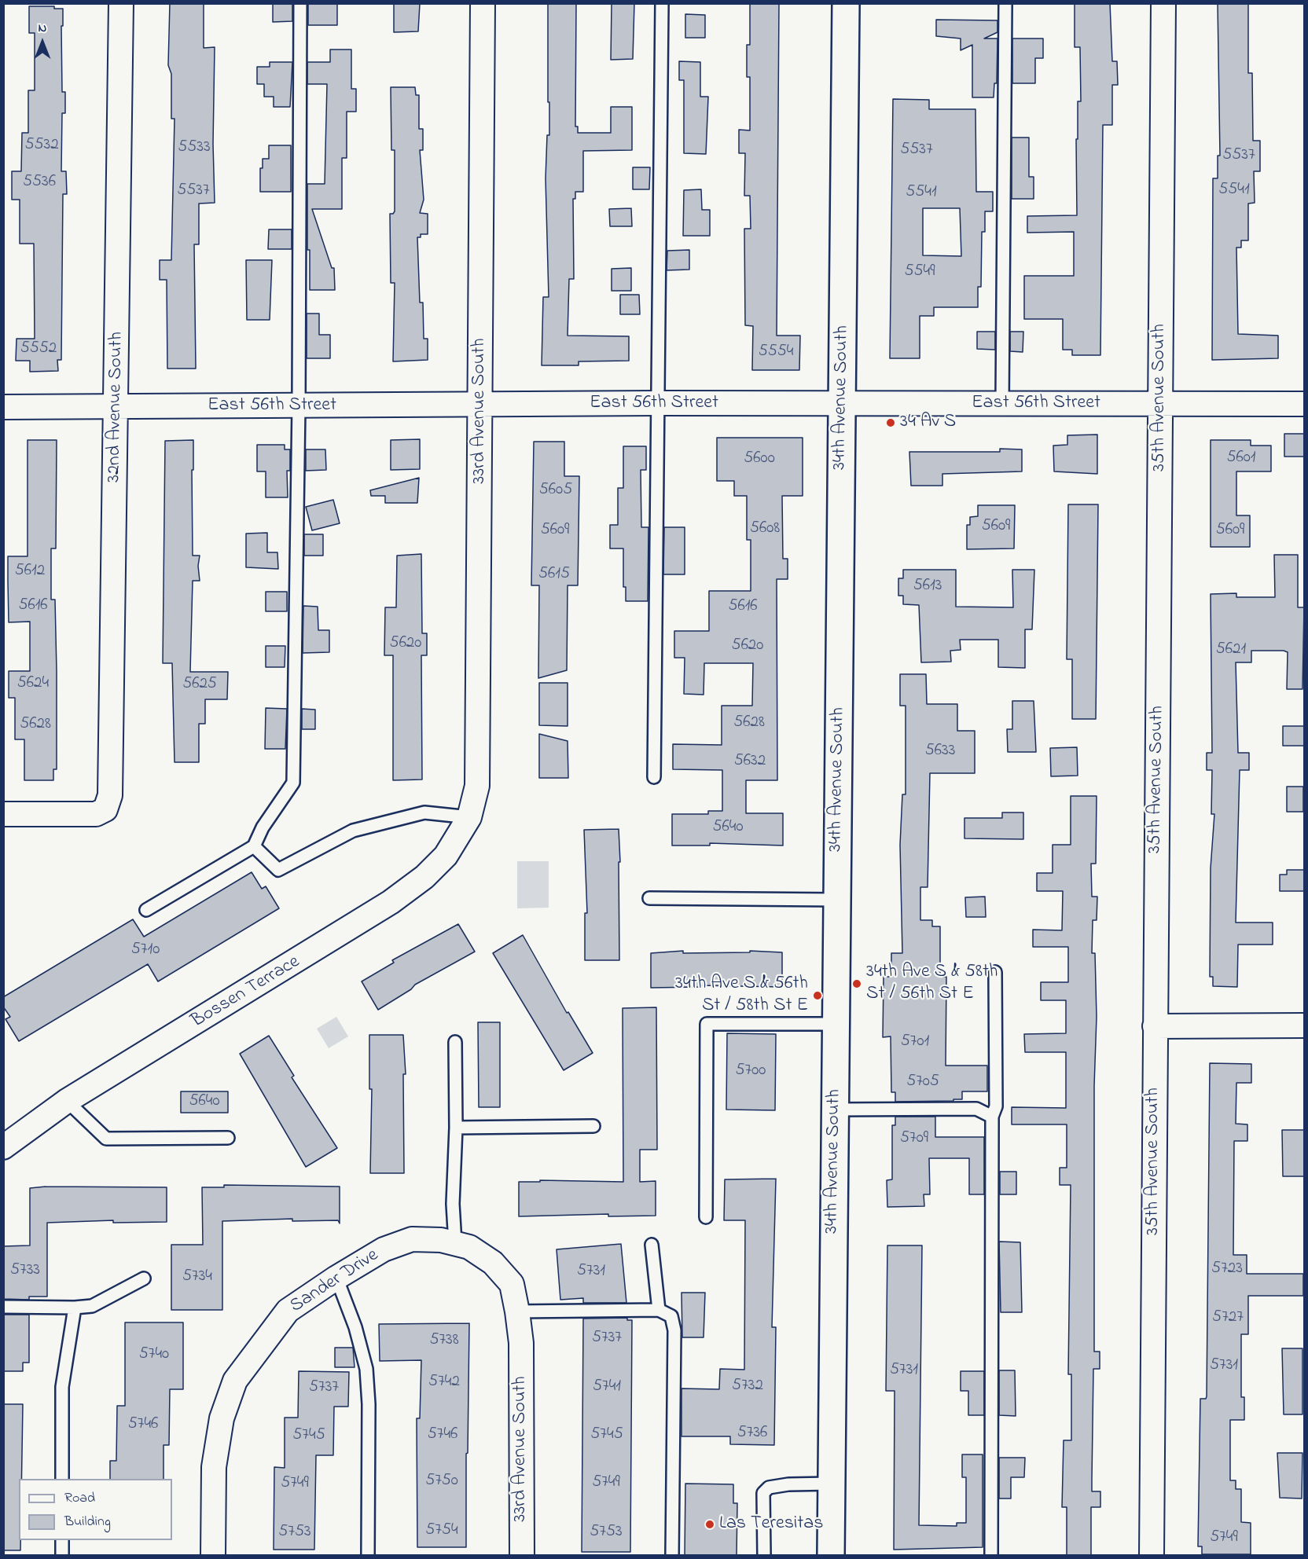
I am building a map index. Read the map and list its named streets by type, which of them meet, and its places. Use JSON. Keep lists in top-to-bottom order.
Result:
{
  "streets": {
    "street": [
      "34th Avenue South",
      "35th Avenue South",
      "East 56th Street",
      "32nd Avenue South",
      "33rd Avenue South",
      "Bossen Terrace",
      "Sander Drive"
    ]
  },
  "crossings": [
    ["34th Avenue South", "East 56th Street"],
    ["35th Avenue South", "East 56th Street"],
    ["East 56th Street", "32nd Avenue South"],
    ["East 56th Street", "33rd Avenue South"],
    ["33rd Avenue South", "Bossen Terrace"],
    ["33rd Avenue South", "Sander Drive"]
  ],
  "places": [
    "34 Av S",
    "34th Ave S & 58th St / 56th St E",
    "34th Ave S & 56th St / 58th St E",
    "Las Teresitas"
  ],
  "house_numbers": [
    "5532",
    "5533",
    "5537",
    "5537",
    "5536",
    "5541",
    "5537",
    "5541",
    "5549",
    "5552",
    "5554",
    "5601",
    "5600",
    "5605",
    "5609",
    "5608",
    "5609",
    "5609",
    "5612",
    "5615",
    "5613",
    "5616",
    "5616",
    "5620",
    "5620",
    "5621",
    "5624",
    "5625",
    "5628",
    "5628",
    "5633",
    "5632",
    "5640",
    "5710",
    "5701",
    "5700",
    "5705",
    "5640",
    "5709",
    "5723",
    "5733",
    "5731",
    "5734",
    "5727",
    "5737",
    "5738",
    "5740",
    "5731",
    "5731",
    "5742",
    "5732",
    "5741",
    "5737",
    "5746",
    "5736",
    "5746",
    "5745",
    "5745",
    "5750",
    "5749",
    "5749",
    "5754",
    "5753",
    "5753",
    "5749"
  ],
  "legend": ["Road", "Building"],
  "north": "top"
}
